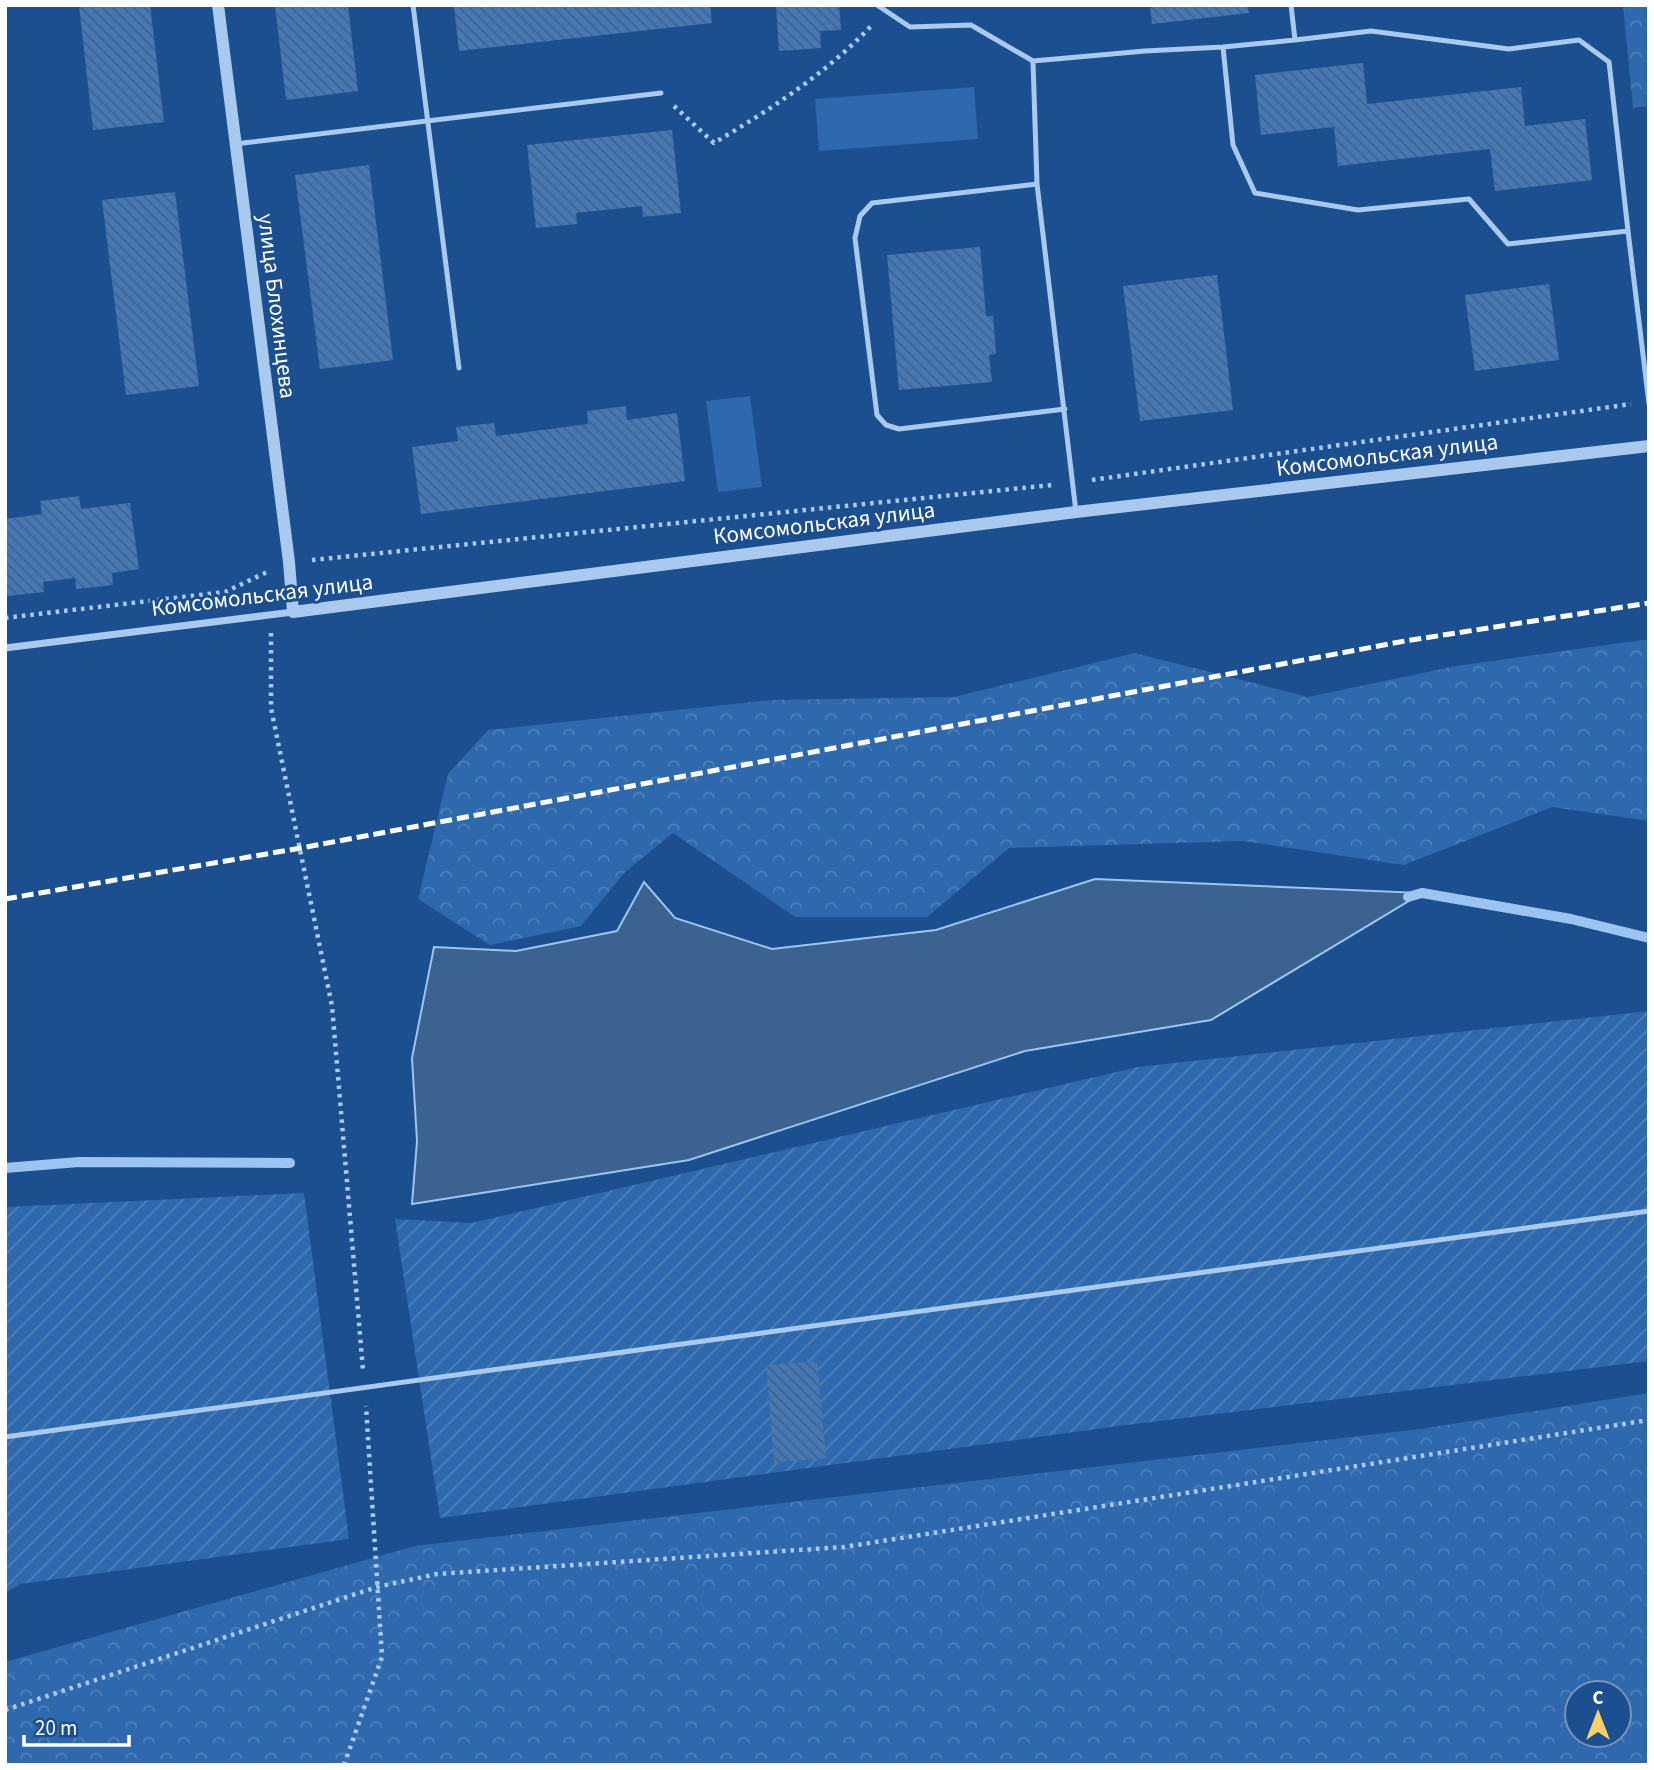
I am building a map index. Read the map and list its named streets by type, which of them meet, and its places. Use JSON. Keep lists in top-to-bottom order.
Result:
{
  "streets": {
    "street": ["улица Блохинцева", "Комсомольская улица"]
  },
  "crossings": [
    ["улица Блохинцева", "Комсомольская улица"]
  ],
  "scale_bar": "20 m",
  "north": "top"
}
